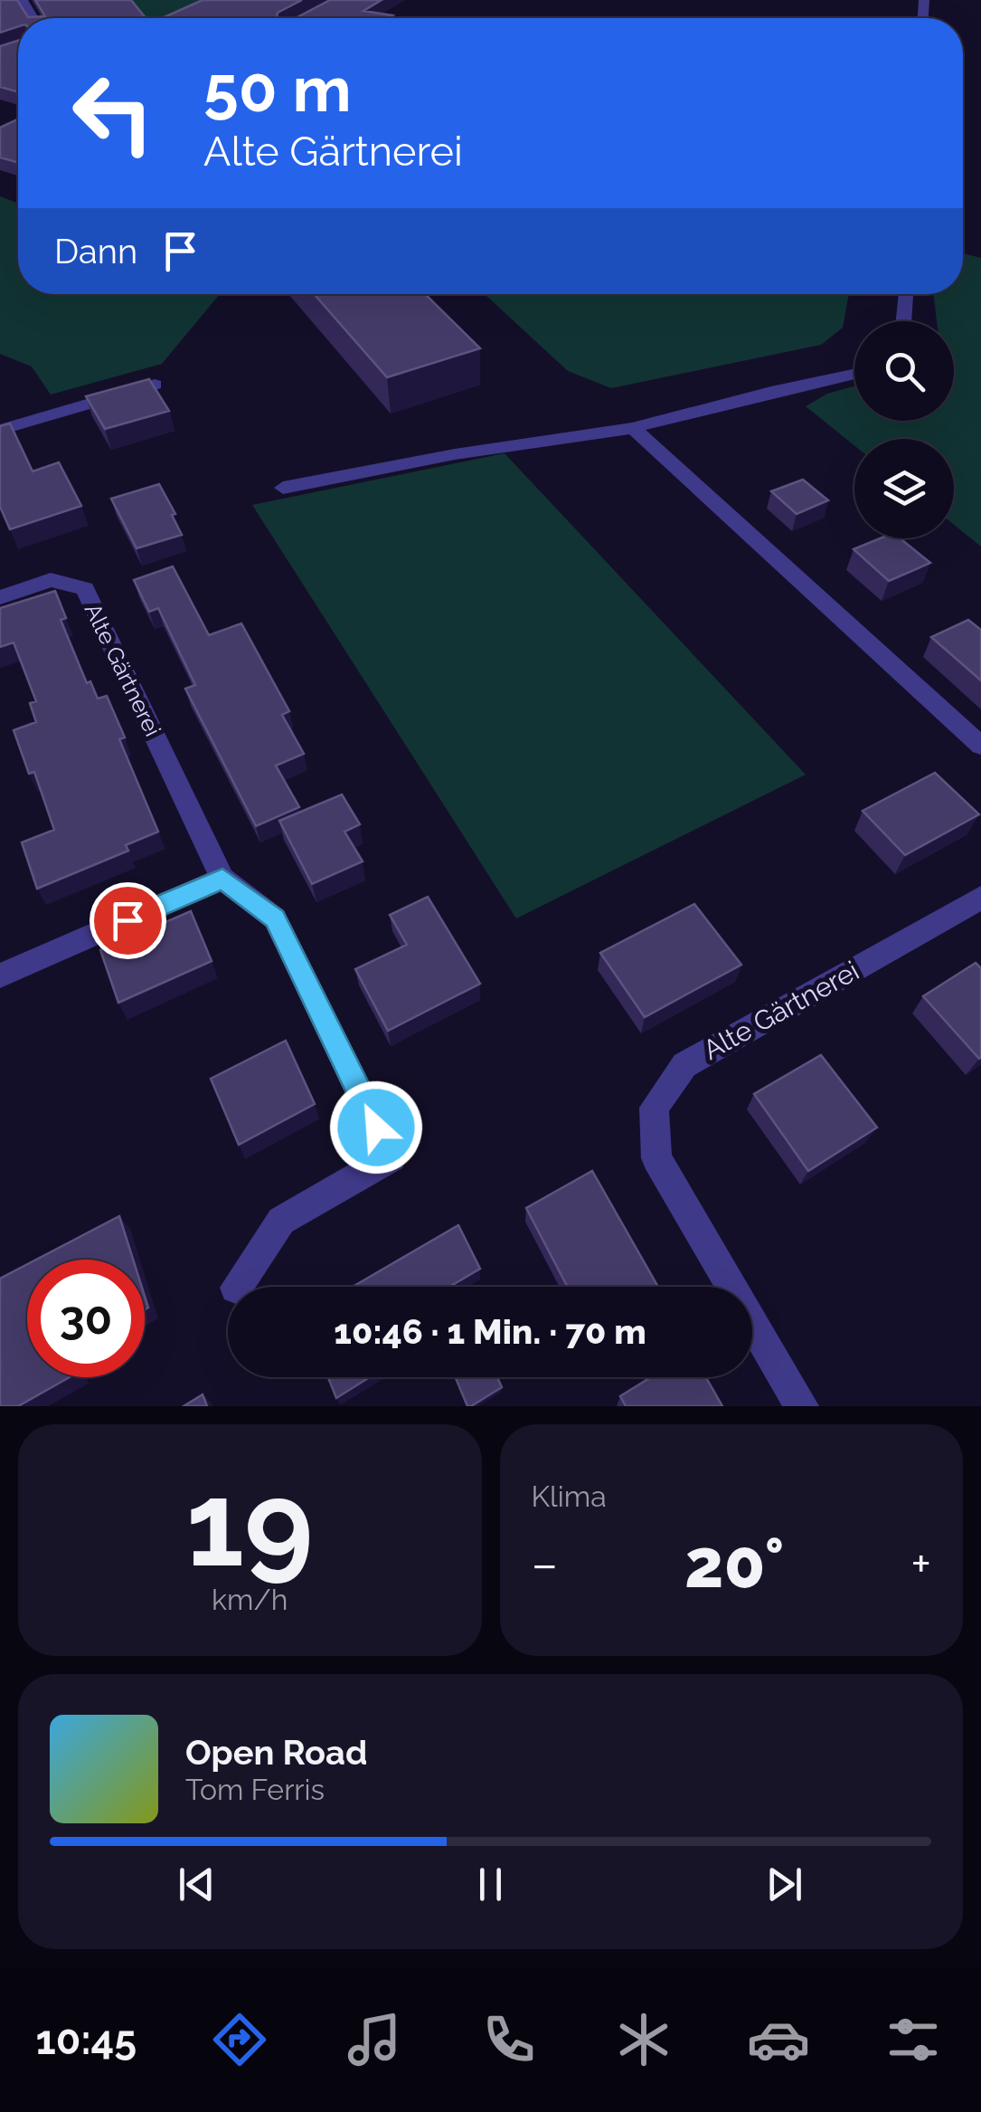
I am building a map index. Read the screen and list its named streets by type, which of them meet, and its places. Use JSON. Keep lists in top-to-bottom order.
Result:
{
  "streets": {
    "street": ["Alte Gärtnerei"]
  },
  "page": {
    "turn": ["50 m", "Alte Gärtnerei"],
    "then": "Dann",
    "limit": "30",
    "trip": "10:46 · 1 Min. · 70 m",
    "tile": [
      ["19", "km/h"],
      "Klima"
    ],
    "heat": ["−", "20°", "+"],
    "song": ["Open Road", "Tom Ferris"],
    "tabs": "10:45"
  }
}
